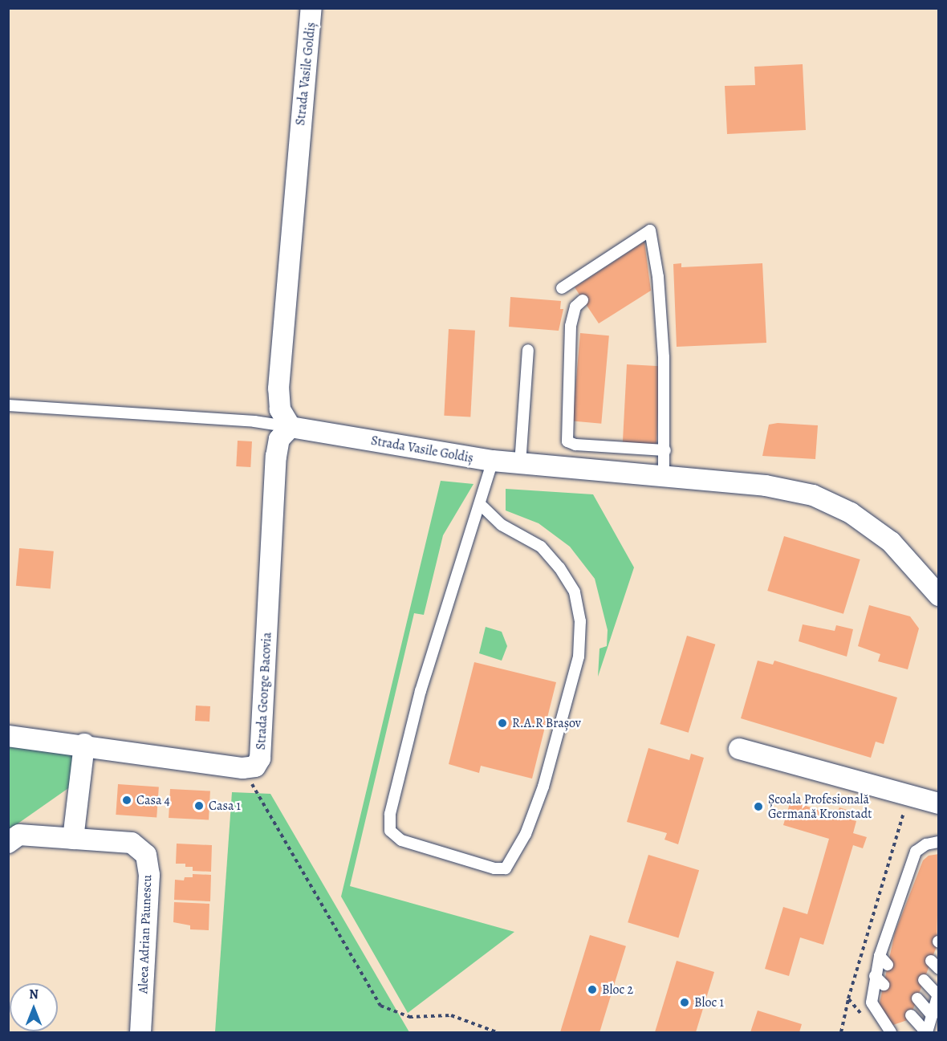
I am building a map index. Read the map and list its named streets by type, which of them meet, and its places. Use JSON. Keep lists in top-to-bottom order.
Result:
{
  "streets": {
    "street": ["Strada Vasile Goldiș", "Strada George Bacovia", "Aleea Adrian Păunescu"]
  },
  "crossings": [
    ["Strada Vasile Goldiș", "Strada George Bacovia"]
  ],
  "places": [
    "R.A.R Brașov",
    "Casa 4",
    "Casa 1",
    "Școala Profesională Germană Kronstadt",
    "Bloc 2",
    "Bloc 1"
  ],
  "north": "top"
}
